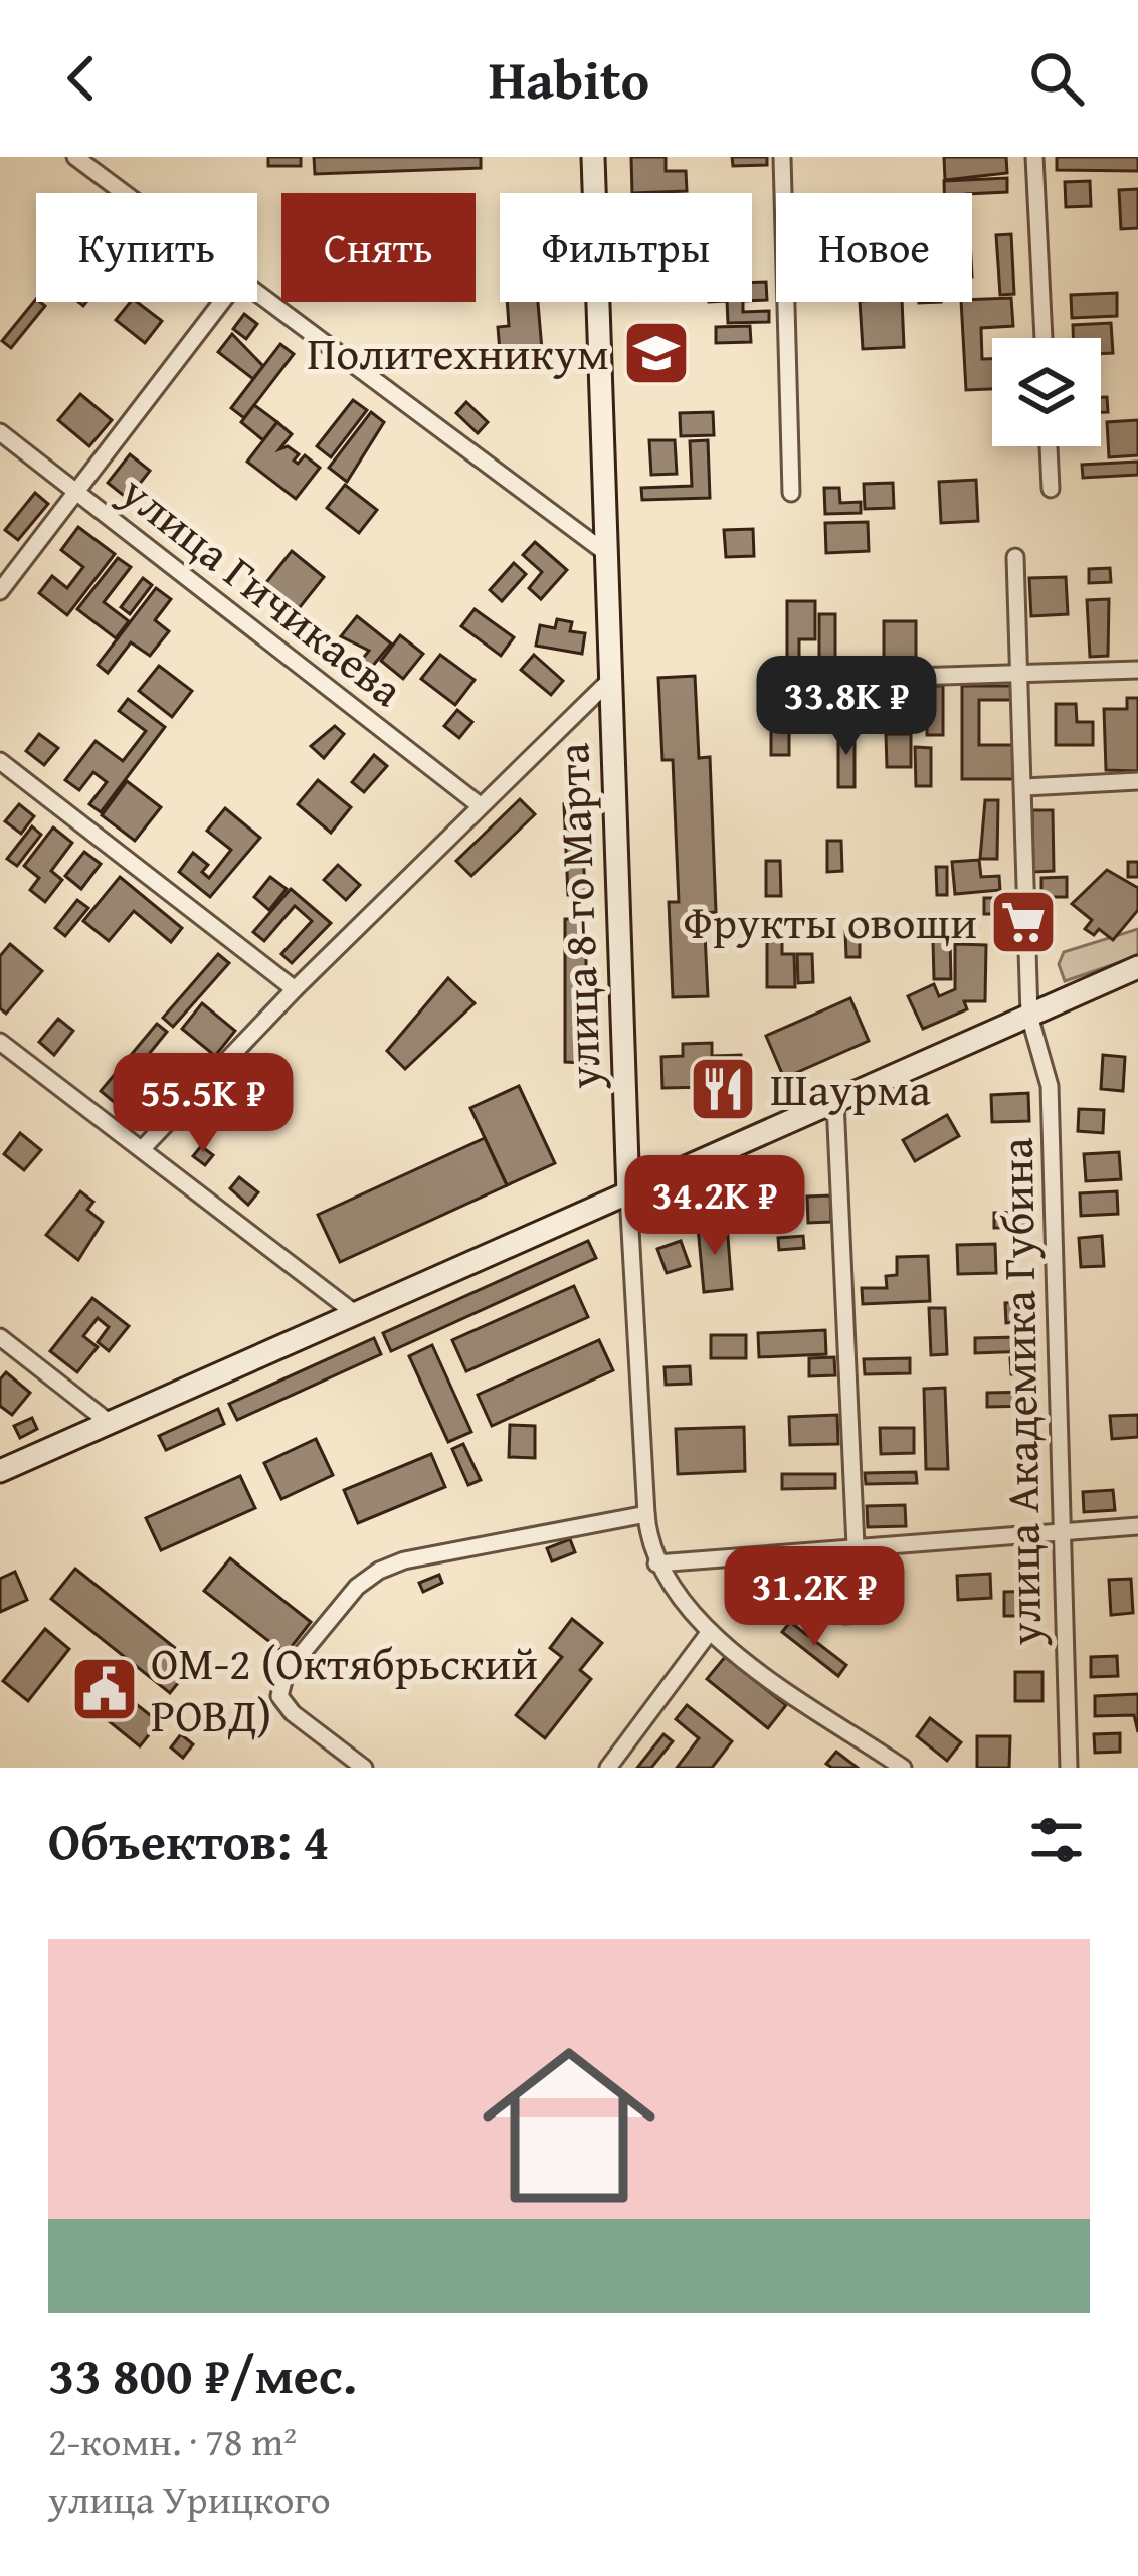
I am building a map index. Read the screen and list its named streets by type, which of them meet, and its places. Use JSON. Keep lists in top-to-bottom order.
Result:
{
  "streets": {
    "main road": ["улица 8-го Марта"],
    "street": ["улица Гичикаева", "улица Академика Губина"]
  },
  "places": {
    "school or university": ["Политехникум"],
    "supermarket": ["Фрукты овощи"],
    "restaurant": ["Шаурма"],
    "public building": ["ОМ-2 (Октябрьский РОВД)"]
  },
  "page": {
    "header": "Habito",
    "chip": [
      "Купить",
      "Снять",
      "Фильтры",
      "Новое"
    ],
    "price": [
      "33.8K ₽",
      "55.5K ₽",
      "34.2K ₽",
      "31.2K ₽"
    ],
    "heading": "Объектов: 4",
    "list": [
      {
        "name": "33 800 ₽/мес.",
        "note": "2-комн. · 78 m² · улица Урицкого"
      }
    ]
  }
}
